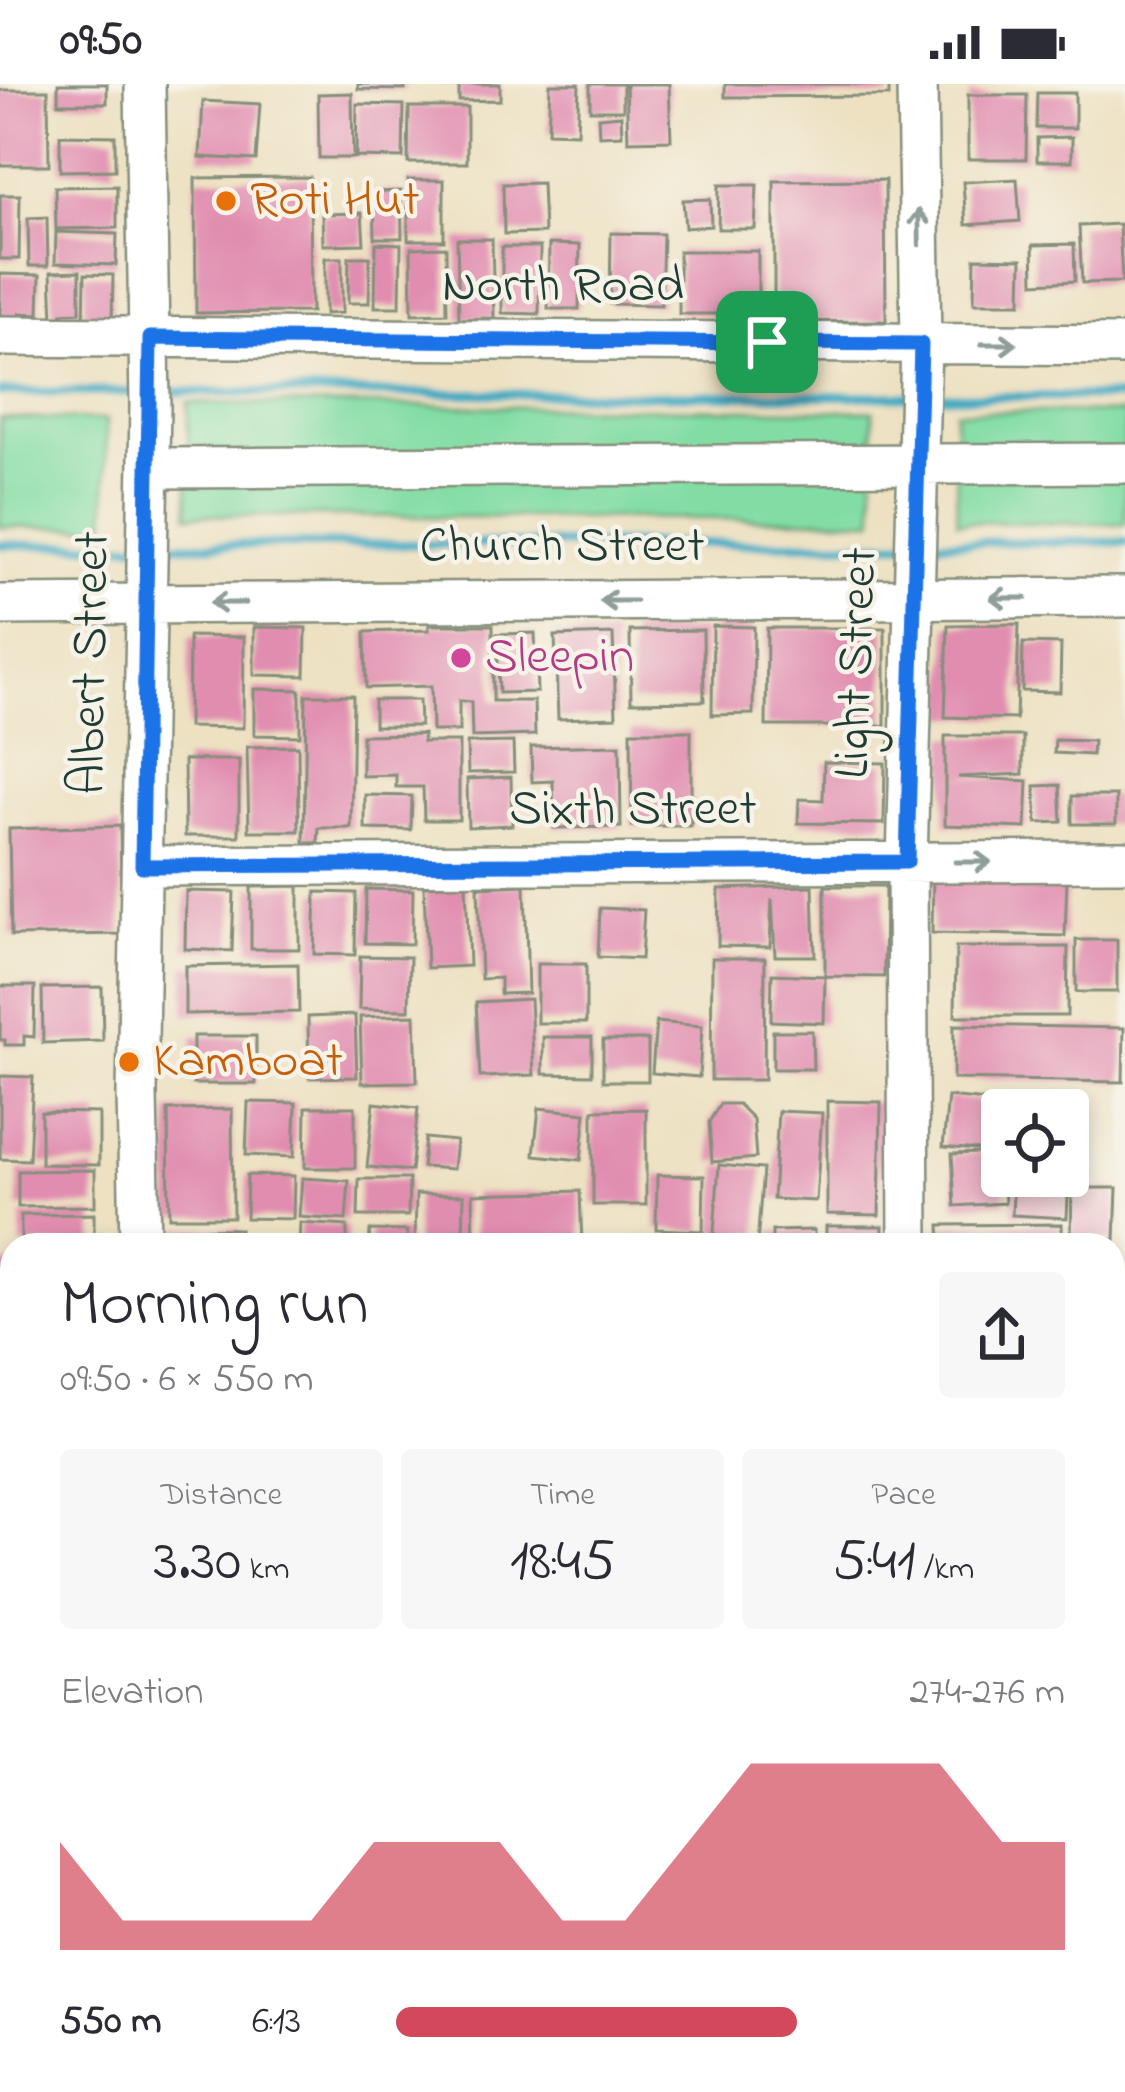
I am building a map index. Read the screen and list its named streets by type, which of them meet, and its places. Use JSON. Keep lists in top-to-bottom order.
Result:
{
  "streets": {
    "street": [
      "North Road",
      "Church Street",
      "Albert Street",
      "Light Street",
      "Sixth Street"
    ]
  },
  "crossings": [
    ["North Road", "Albert Street"],
    ["North Road", "Light Street"],
    ["Church Street", "Albert Street"],
    ["Church Street", "Light Street"],
    ["Albert Street", "Sixth Street"],
    ["Light Street", "Sixth Street"]
  ],
  "places": ["Roti Hut", "Sleepin", "Kamboat"],
  "page": {
    "status": "09:50",
    "heading": ["Morning run", "09:50 · 6 × 550 m"],
    "stats": [
      ["Distance", "3.30 km"],
      ["Time", "18:45"],
      ["Pace", "5:41 /km"]
    ],
    "chart": ["Elevation", "274–276 m"],
    "list": [
      {
        "name": "550 m",
        "note": "6:13"
      }
    ]
  }
}
